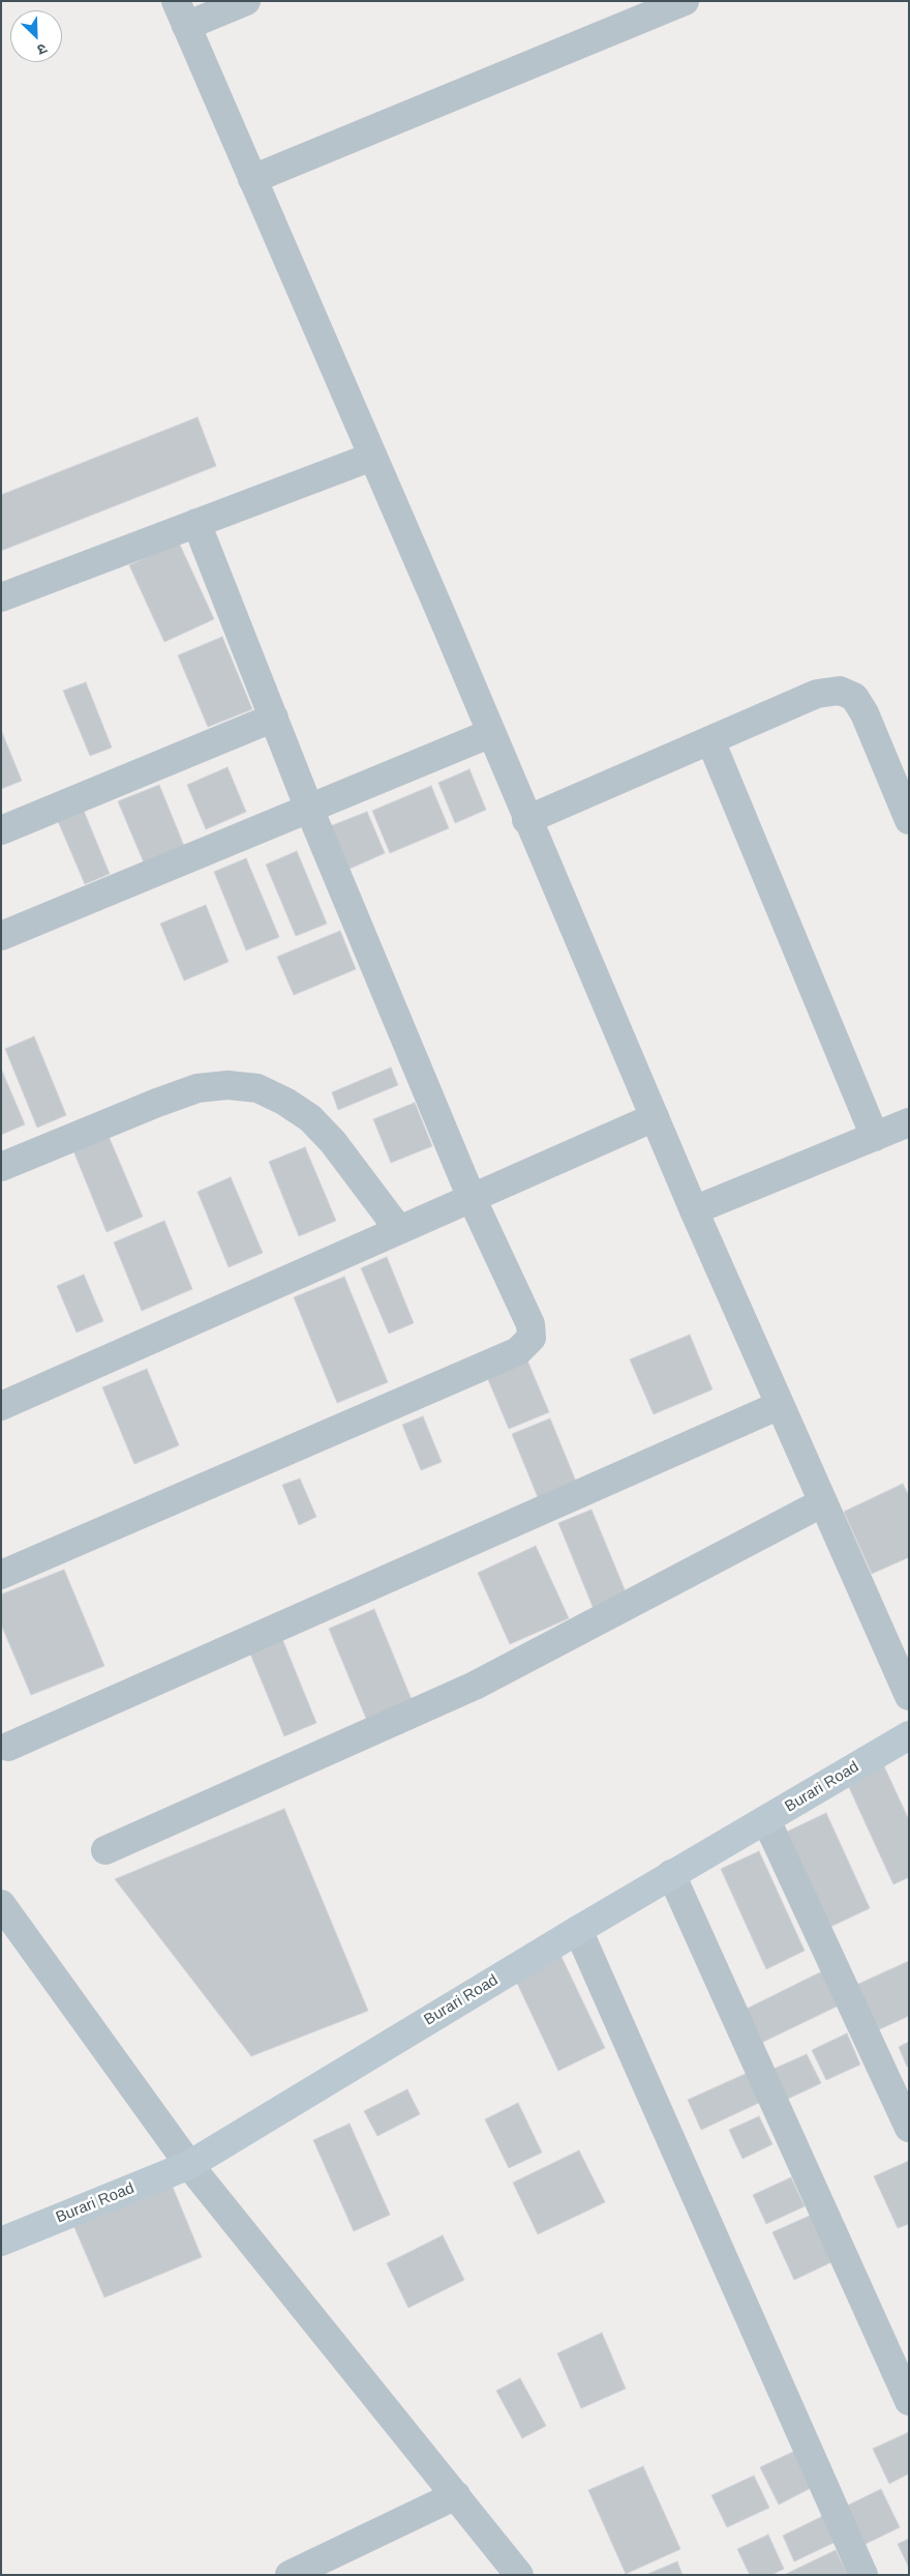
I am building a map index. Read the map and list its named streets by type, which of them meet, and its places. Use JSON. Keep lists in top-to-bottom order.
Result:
{
  "streets": {
    "main road": ["Burari Road"]
  },
  "north": "bottom right"
}
